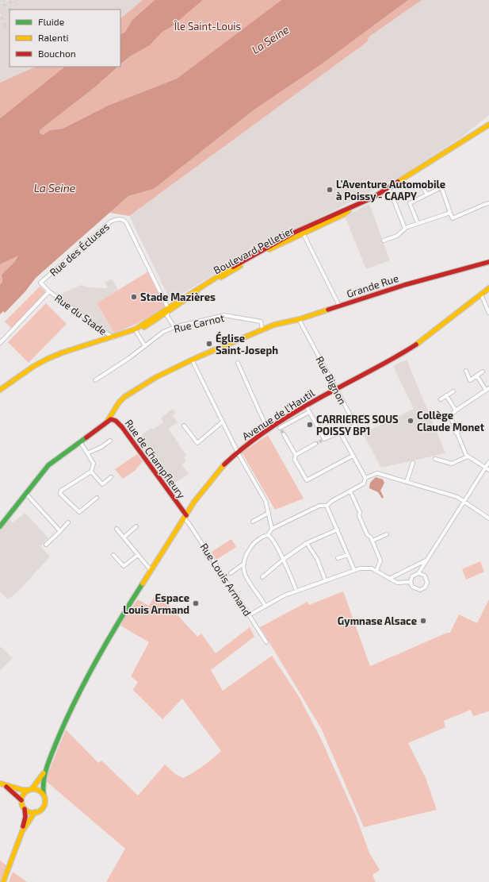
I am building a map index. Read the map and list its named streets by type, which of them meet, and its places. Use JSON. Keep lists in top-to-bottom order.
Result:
{
  "streets": {
    "street": [
      "Rue des Écluses",
      "Boulevard Pelletier",
      "Grande Rue",
      "Rue du Stade",
      "Rue Carnot",
      "Rue Bignon",
      "Avenue de l'Hautil",
      "Rue de Champfleury",
      "Rue Louis Armand"
    ]
  },
  "crossings": [
    ["Rue des Écluses", "Boulevard Pelletier"],
    ["Rue des Écluses", "Rue du Stade"],
    ["Rue des Écluses", "Rue Carnot"],
    ["Boulevard Pelletier", "Rue du Stade"],
    ["Grande Rue", "Rue Carnot"],
    ["Grande Rue", "Rue Bignon"],
    ["Grande Rue", "Rue de Champfleury"],
    ["Rue Bignon", "Avenue de l'Hautil"],
    ["Avenue de l'Hautil", "Rue de Champfleury"],
    ["Avenue de l'Hautil", "Rue Louis Armand"],
    ["Rue de Champfleury", "Rue Louis Armand"]
  ],
  "water": ["La Seine"],
  "parks": ["Île Saint-Louis"],
  "places": [
    "L'Aventure Automobile à Poissy - CAAPY",
    "Stade Mazières",
    "Église Saint-Joseph",
    "Collège Claude Monet",
    "CARRIERES SOUS POISSY BP1",
    "Espace Louis Armand",
    "Gymnase Alsace"
  ],
  "legend": ["Fluide", "Ralenti", "Bouchon"]
}
